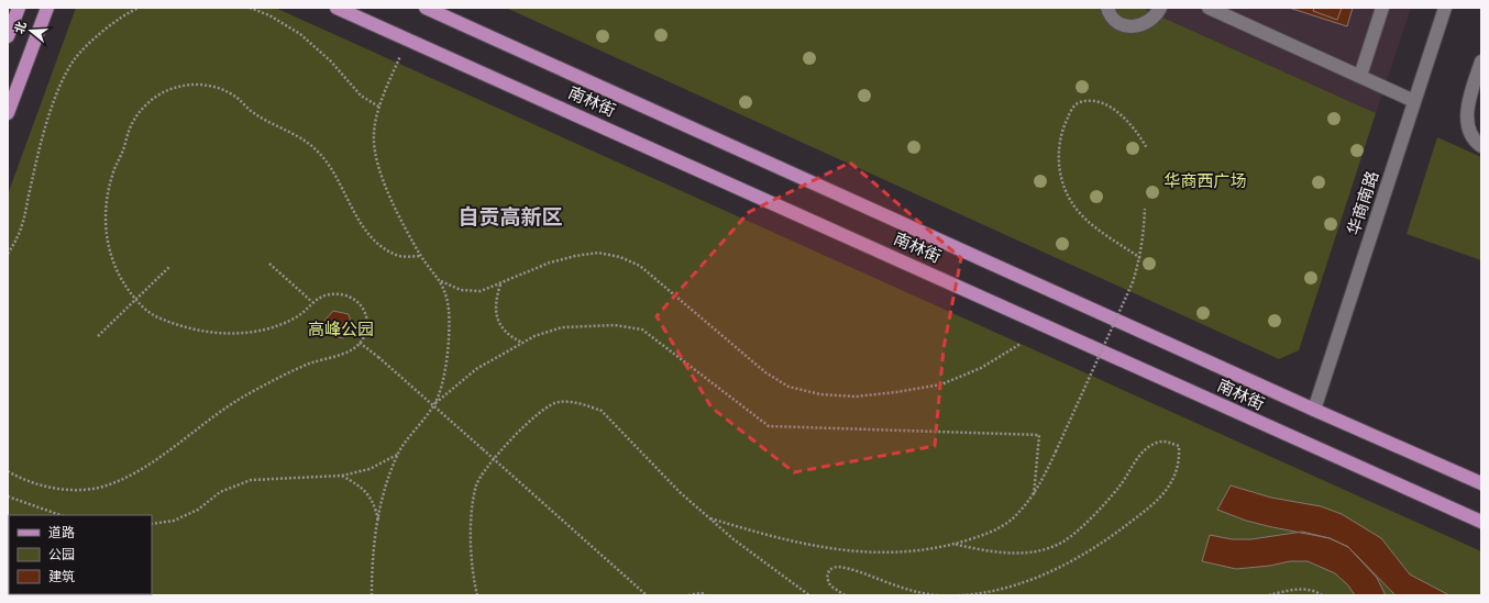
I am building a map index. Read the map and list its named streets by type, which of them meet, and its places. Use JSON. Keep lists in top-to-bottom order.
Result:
{
  "streets": {
    "main road": ["南林街"],
    "street": ["华商南路"]
  },
  "crossings": [
    ["南林街", "华商南路"]
  ],
  "districts": ["自贡高新区"],
  "parks": ["华商西广场", "高峰公园"],
  "legend": ["道路", "公园", "建筑"],
  "north": "left"
}
